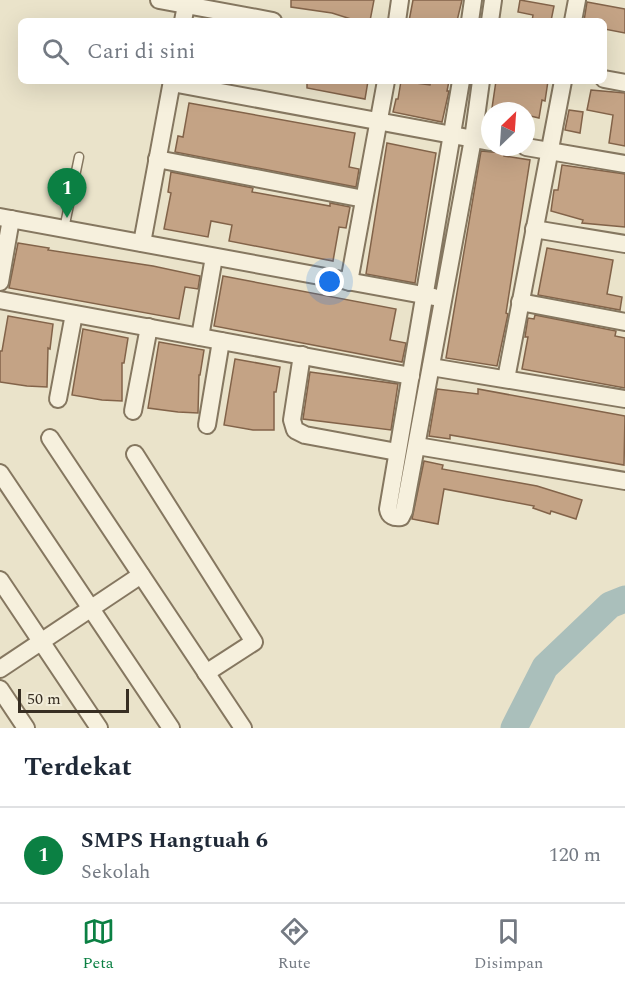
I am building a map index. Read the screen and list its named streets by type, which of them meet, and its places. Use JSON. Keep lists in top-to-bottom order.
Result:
{
  "scale_bar": "50 m",
  "north": "top right",
  "page": {
    "search": "Cari di sini",
    "pins": "1",
    "scale": "50 m",
    "heading": "Terdekat",
    "list": [
      {
        "mark": "1",
        "name": "SMPS Hangtuah 6",
        "note": "Sekolah",
        "value": "120 m"
      }
    ],
    "nav": ["Peta", "Rute", "Disimpan"]
  }
}
